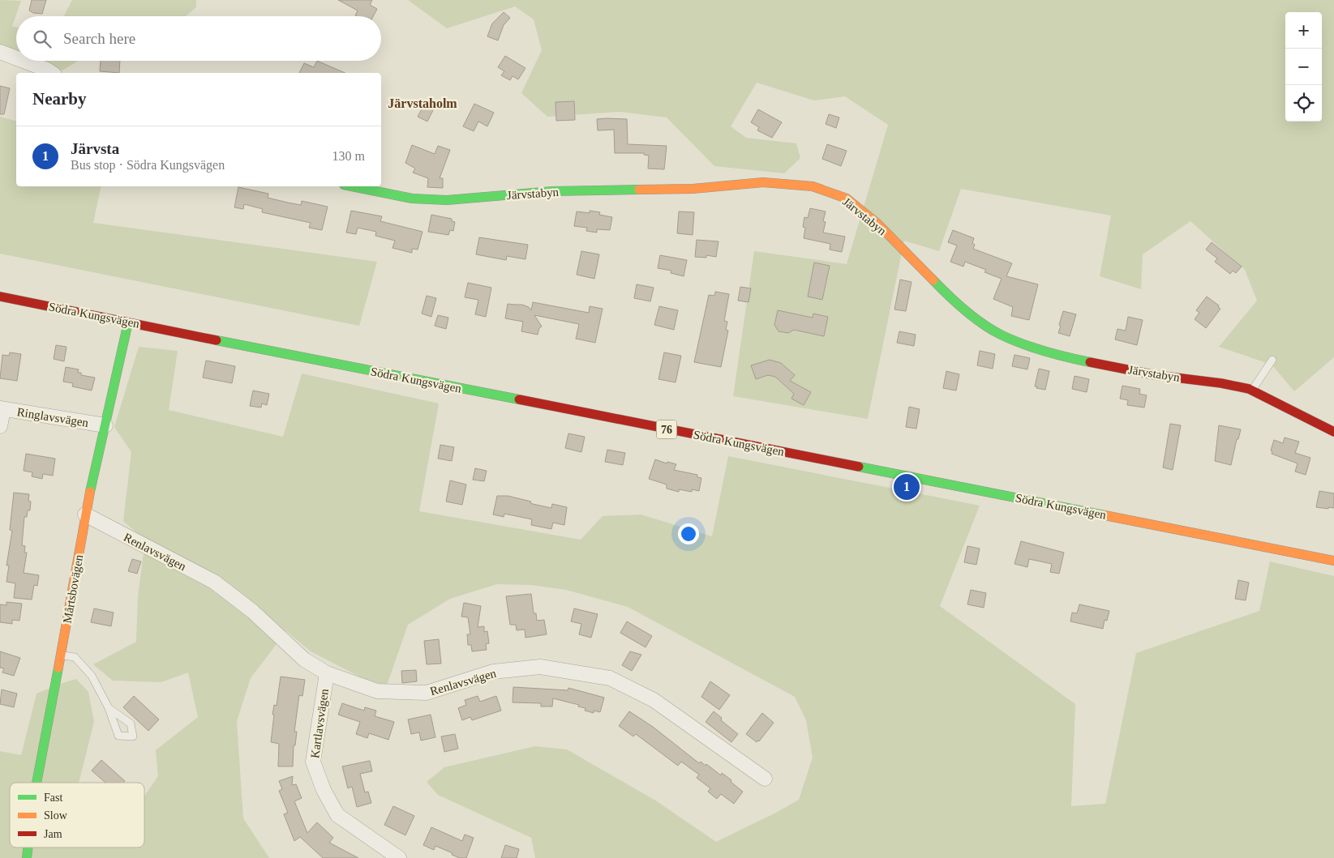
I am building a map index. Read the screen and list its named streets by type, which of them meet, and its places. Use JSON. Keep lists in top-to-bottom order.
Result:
{
  "streets": {
    "street": [
      "Järvstabyn",
      "Södra Kungsvägen",
      "Ringlavsvägen",
      "76",
      "Renlavsvägen",
      "Mårtsbovägen",
      "Kartlavsvägen"
    ]
  },
  "crossings": [
    ["Södra Kungsvägen", "Mårtsbovägen"],
    ["Ringlavsvägen", "Mårtsbovägen"],
    ["Renlavsvägen", "Mårtsbovägen"],
    ["Renlavsvägen", "Kartlavsvägen"]
  ],
  "districts": ["Järvstaholm"],
  "legend": ["Fast", "Slow", "Jam"],
  "page": {
    "map_buttons": ["+", "−"],
    "search": "Search here",
    "heading": "Nearby",
    "list": [
      {
        "mark": "1",
        "name": "Järvsta",
        "note": "Bus stop · Södra Kungsvägen",
        "value": "130 m"
      }
    ],
    "pins": "1"
  }
}
